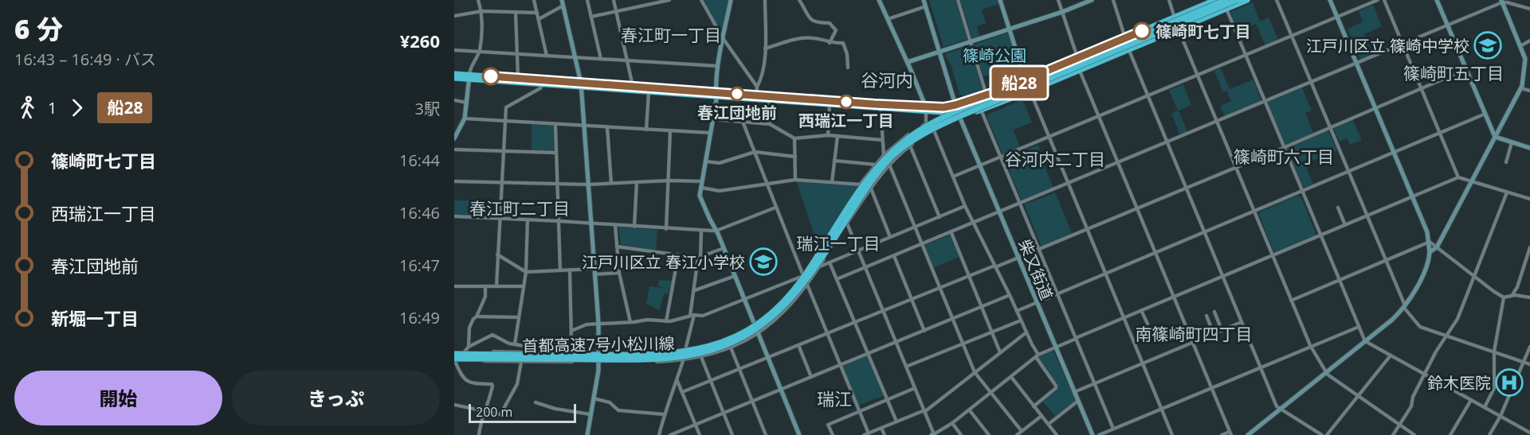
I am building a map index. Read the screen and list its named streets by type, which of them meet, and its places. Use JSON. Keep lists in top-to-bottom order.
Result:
{
  "streets": {
    "highway": ["首都高速7号小松川線"],
    "street": ["柴又街道"]
  },
  "districts": [
    "春江町一丁目",
    "篠崎町五丁目",
    "谷河内",
    "篠崎町六丁目",
    "谷河内二丁目",
    "春江町二丁目",
    "瑞江一丁目",
    "南篠崎町四丁目",
    "瑞江"
  ],
  "parks": ["篠崎公園"],
  "places": {
    "other": ["篠崎町七丁目", "春江団地前", "西瑞江一丁目"],
    "school or university": ["江戸川区立 篠崎中学校", "江戸川区立 春江小学校"],
    "hospital": ["鈴木医院"]
  },
  "lines": ["bus line 船28"],
  "scale_bar": "200 m",
  "page": {
    "heading": ["6 分", "16:43 – 16:49 · バス", "¥260"],
    "on_map": "船28",
    "legs": ["1", "船28", "3駅"],
    "list": [
      {
        "name": "篠崎町七丁目",
        "value": "16:44"
      },
      {
        "name": "西瑞江一丁目",
        "value": "16:46"
      },
      {
        "name": "春江団地前",
        "value": "16:47"
      },
      {
        "name": "新堀一丁目",
        "value": "16:49"
      }
    ],
    "buttons": ["開始", "きっぷ"],
    "scale": "200 m"
  }
}
